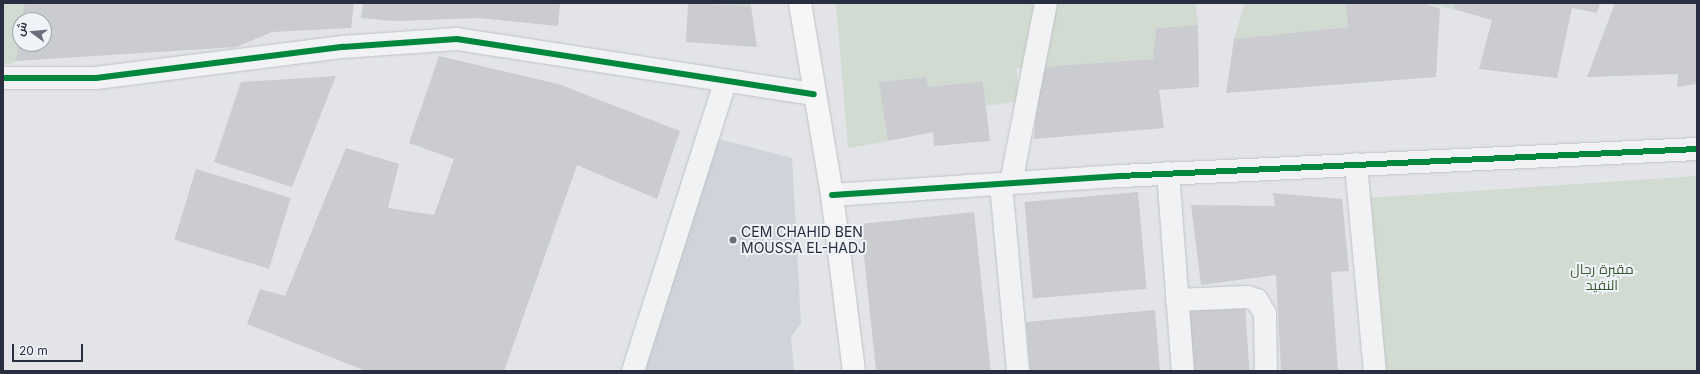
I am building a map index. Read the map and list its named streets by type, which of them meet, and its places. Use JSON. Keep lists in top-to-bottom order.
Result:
{
  "parks": ["مقبرة رجال النفيد"],
  "places": ["CEM CHAHID BEN MOUSSA EL-HADJ"],
  "scale_bar": "20 m",
  "north": "left"
}
